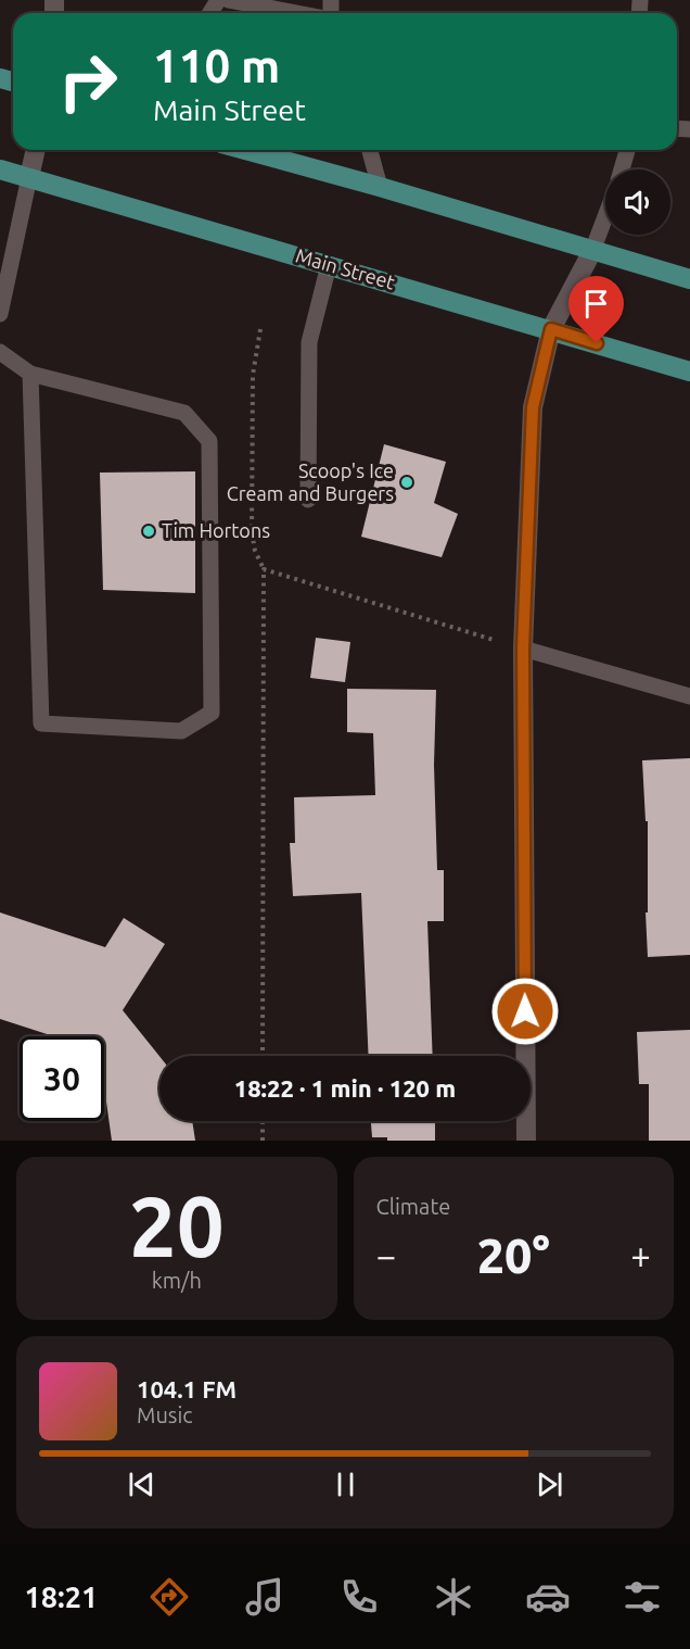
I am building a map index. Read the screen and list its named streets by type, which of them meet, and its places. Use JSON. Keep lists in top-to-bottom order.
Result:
{
  "streets": {
    "main road": ["Main Street"]
  },
  "places": ["Scoop's Ice Cream and Burgers", "Tim Hortons"],
  "page": {
    "turn": ["110 m", "Main Street"],
    "limit": "30",
    "trip": "18:22 · 1 min · 120 m",
    "tile": [
      ["20", "km/h"],
      "Climate"
    ],
    "heat": ["−", "20°", "+"],
    "song": ["104.1 FM", "Music"],
    "tabs": "18:21"
  }
}
